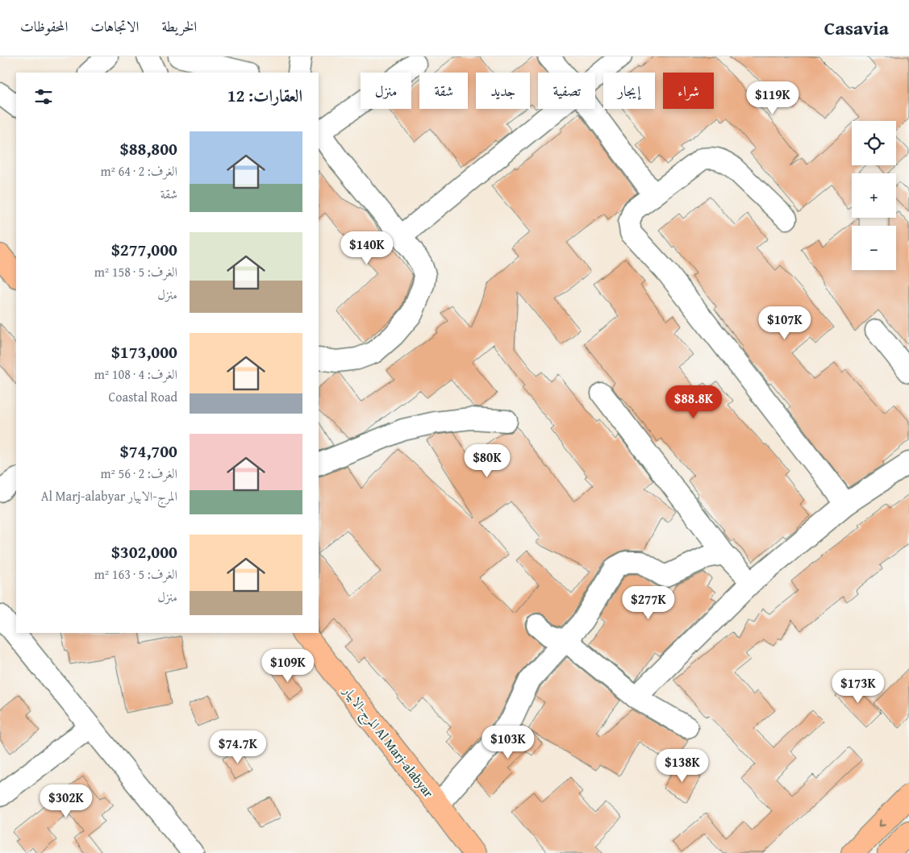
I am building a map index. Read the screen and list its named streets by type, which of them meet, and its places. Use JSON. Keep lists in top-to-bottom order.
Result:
{
  "streets": {
    "main road": ["المرج-الابيار Al Marj-alabyar"]
  },
  "page": {
    "header": "Casavia",
    "nav": ["الخريطة", "الاتجاهات", "المحفوظات"],
    "chip": [
      "شراء",
      "إيجار",
      "تصفية",
      "جديد",
      "شقة",
      "منزل"
    ],
    "heading": "العقارات: 12",
    "price": [
      "$119K",
      "$140K",
      "$107K",
      "$88.8K",
      "$80K",
      "$277K",
      "$109K",
      "$173K",
      "$103K",
      "$74.7K",
      "$138K",
      "$302K"
    ],
    "map_buttons": ["+", "−"],
    "list": [
      {
        "name": "$88,800",
        "note": "الغرف: 2 · 64 m² · شقة"
      },
      {
        "name": "$277,000",
        "note": "الغرف: 5 · 158 m² · منزل"
      },
      {
        "name": "$173,000",
        "note": "الغرف: 4 · 108 m² · Coastal Road"
      },
      {
        "name": "$74,700",
        "note": "الغرف: 2 · 56 m² · المرج-الابيار Al Marj-alabyar"
      },
      {
        "name": "$302,000",
        "note": "الغرف: 5 · 163 m² · منزل"
      }
    ]
  }
}
